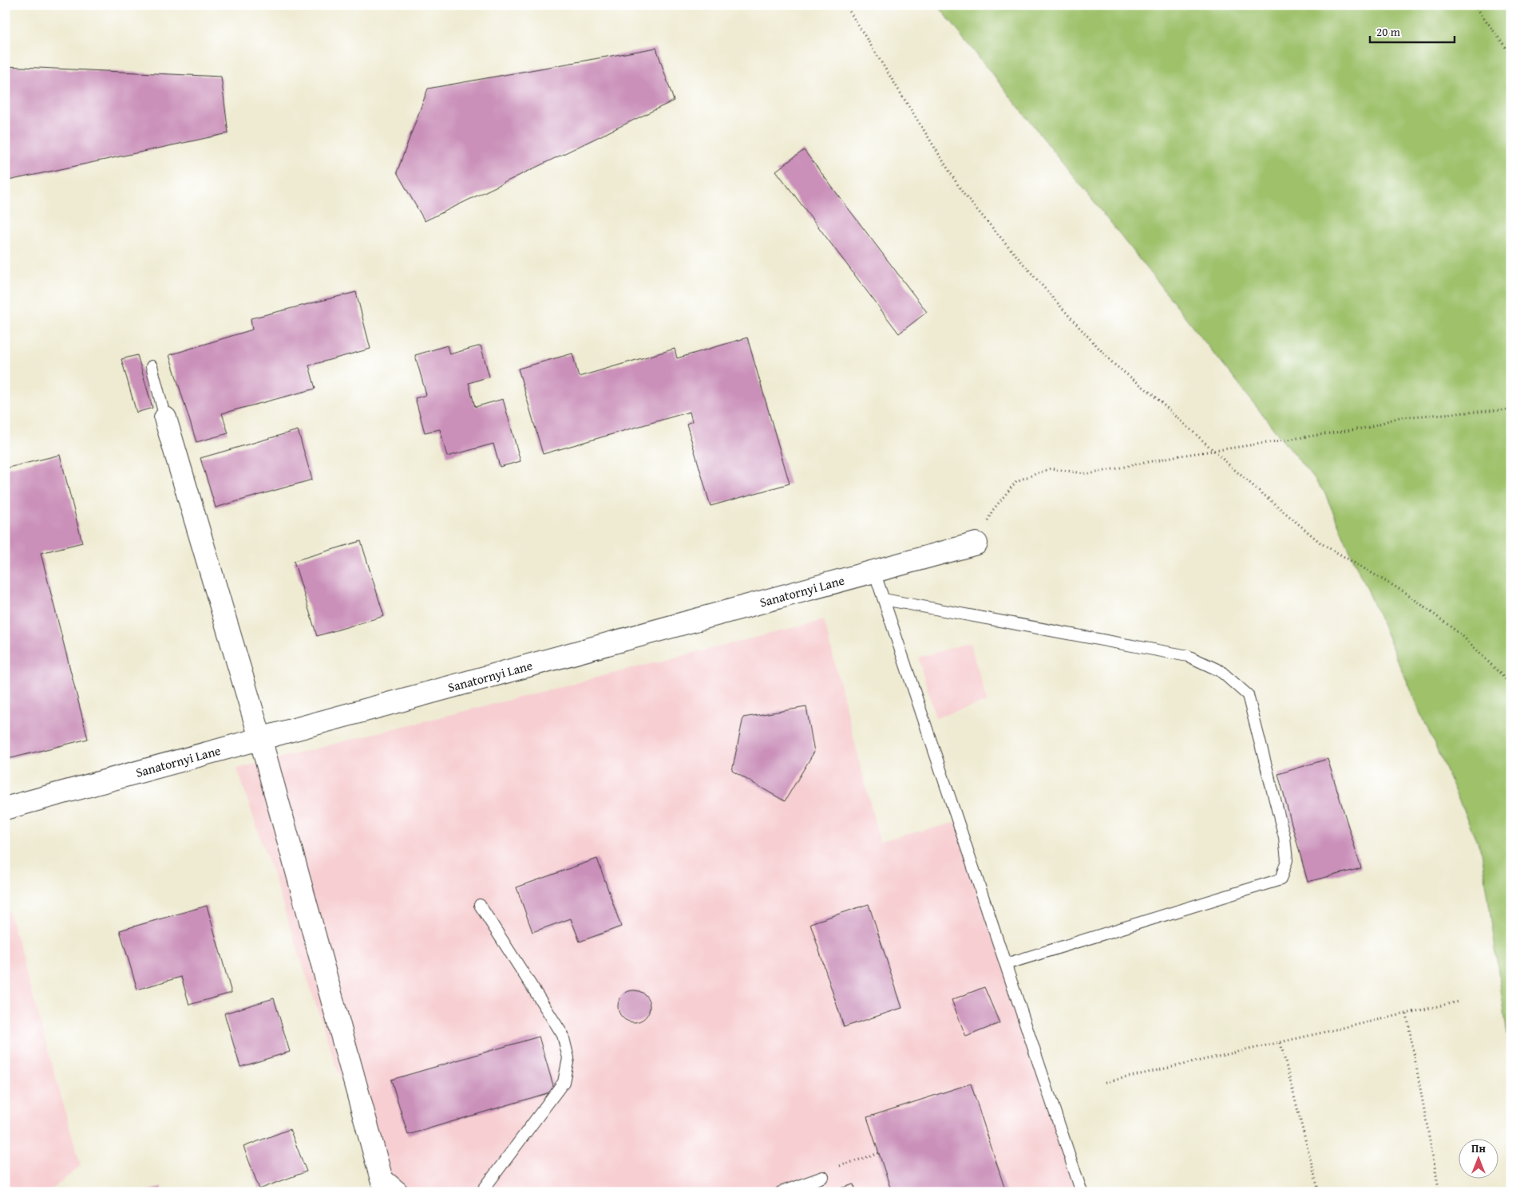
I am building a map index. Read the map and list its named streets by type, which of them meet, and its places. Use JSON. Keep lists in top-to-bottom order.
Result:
{
  "streets": {
    "street": ["Sanatornyi Lane"]
  },
  "scale_bar": "20 m",
  "north": "top"
}
